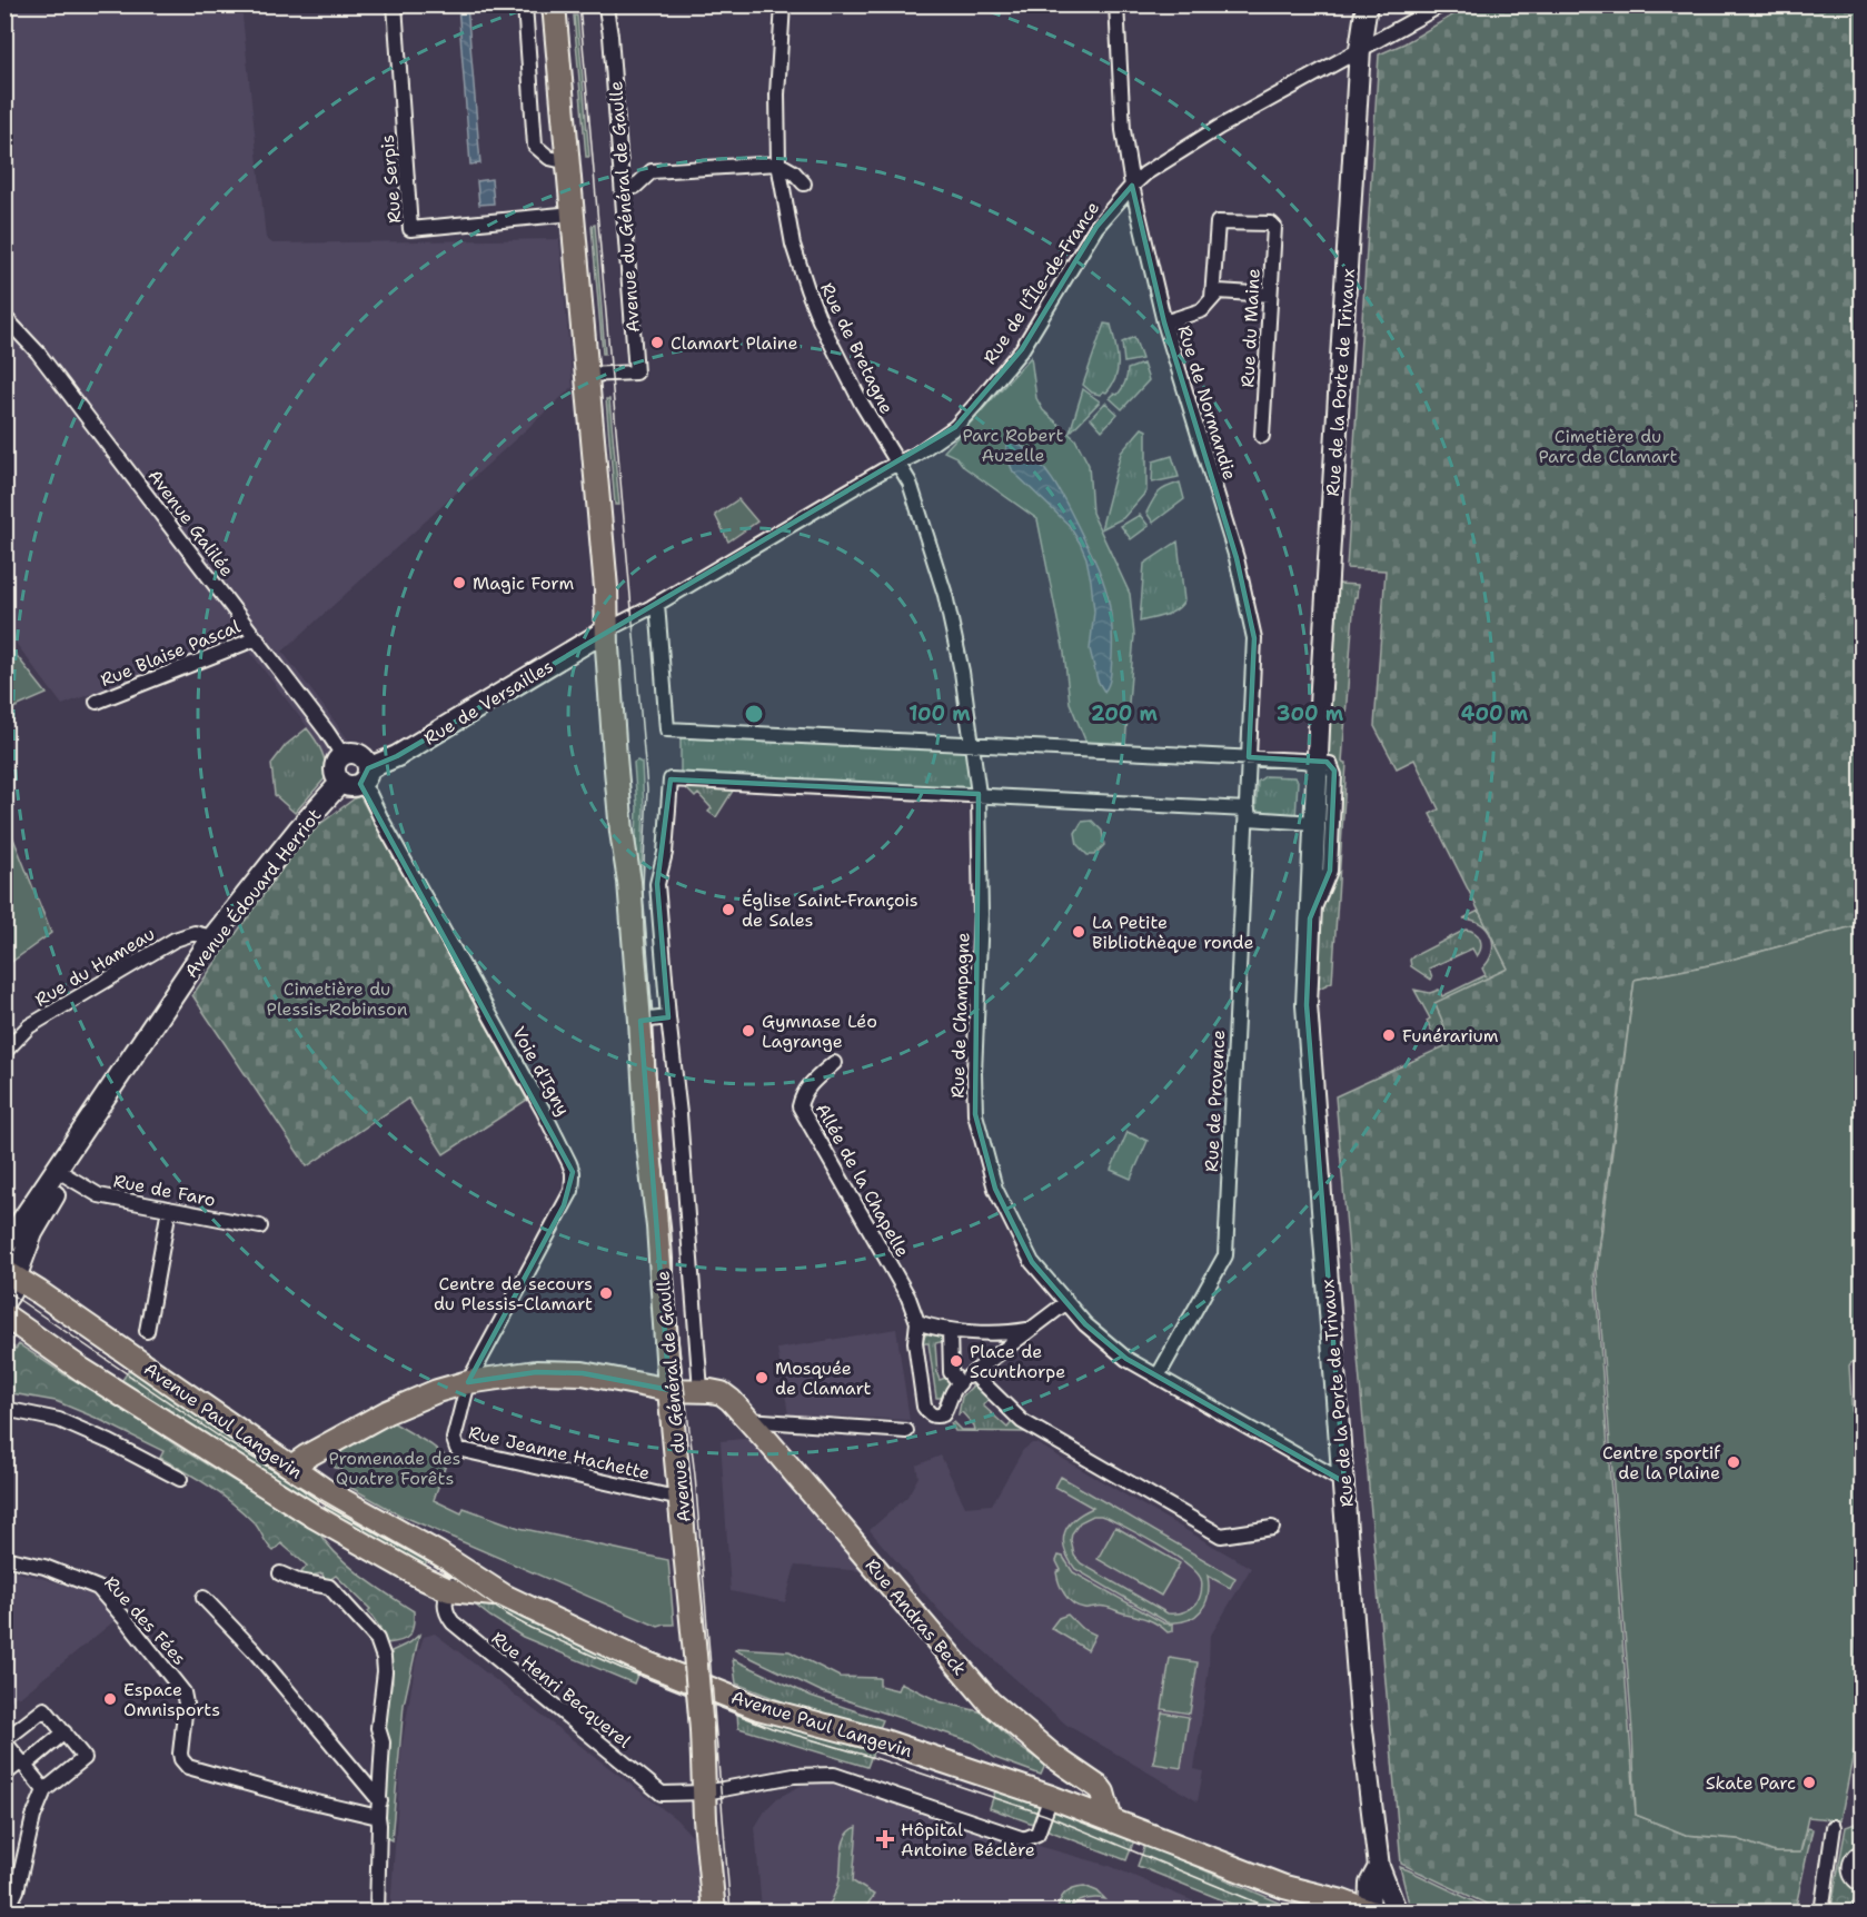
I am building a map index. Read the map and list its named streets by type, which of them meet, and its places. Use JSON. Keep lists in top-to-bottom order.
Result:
{
  "streets": {
    "main road": ["Avenue du Général de Gaulle", "Avenue Paul Langevin", "Rue Andras Beck"],
    "street": [
      "Rue Serpis",
      "Rue de l'Île-de-France",
      "Rue du Maine",
      "Rue de Bretagne",
      "Rue de la Porte de Trivaux",
      "Rue de Normandie",
      "Avenue Galilée",
      "Rue Blaise Pascal",
      "Rue de Versailles",
      "Avenue Édouard Herriot",
      "Rue du Hameau",
      "Rue de Champagne",
      "Voie d'Igny",
      "Rue de Provence",
      "Allée de la Chapelle",
      "Rue de Faro",
      "Rue Jeanne Hachette",
      "Rue des Fées",
      "Rue Henri Becquerel"
    ]
  },
  "crossings": [
    ["Rue Serpis", "Avenue du Général de Gaulle"],
    ["Avenue du Général de Gaulle", "Rue de l'Île-de-France"],
    ["Avenue du Général de Gaulle", "Rue de Versailles"],
    ["Avenue du Général de Gaulle", "Rue de Champagne"],
    ["Avenue du Général de Gaulle", "Rue Jeanne Hachette"],
    ["Avenue du Général de Gaulle", "Rue Andras Beck"],
    ["Avenue du Général de Gaulle", "Rue Henri Becquerel"],
    ["Rue de l'Île-de-France", "Rue de Bretagne"],
    ["Rue de l'Île-de-France", "Rue de la Porte de Trivaux"],
    ["Rue de l'Île-de-France", "Rue de Normandie"],
    ["Rue de l'Île-de-France", "Rue de Versailles"],
    ["Rue de l'Île-de-France", "Rue de Champagne"],
    ["Rue de Bretagne", "Rue de Champagne"],
    ["Rue de la Porte de Trivaux", "Rue de Champagne"],
    ["Rue de Normandie", "Rue de Provence"],
    ["Avenue Galilée", "Rue Blaise Pascal"],
    ["Avenue Galilée", "Rue de Versailles"],
    ["Avenue Galilée", "Avenue Édouard Herriot"],
    ["Avenue Galilée", "Voie d'Igny"],
    ["Rue de Versailles", "Avenue Édouard Herriot"],
    ["Rue de Versailles", "Voie d'Igny"],
    ["Avenue Édouard Herriot", "Rue du Hameau"],
    ["Avenue Édouard Herriot", "Voie d'Igny"],
    ["Avenue Édouard Herriot", "Rue de Faro"],
    ["Avenue Édouard Herriot", "Avenue Paul Langevin"],
    ["Rue de Champagne", "Rue de Provence"],
    ["Voie d'Igny", "Rue Jeanne Hachette"],
    ["Voie d'Igny", "Rue Andras Beck"],
    ["Avenue Paul Langevin", "Rue Andras Beck"],
    ["Avenue Paul Langevin", "Rue Henri Becquerel"],
    ["Rue Jeanne Hachette", "Rue Andras Beck"]
  ],
  "parks": [
    "Parc Robert Auzelle",
    "Cimetière du Parc de Clamart",
    "Cimetière du Plessis-Robinson",
    "Promenade des Quatre Forêts"
  ],
  "places": {
    "other": [
      "Clamart Plaine",
      "Magic Form",
      "Église Saint-François de Sales",
      "La Petite Bibliothèque ronde",
      "Gymnase Léo Lagrange",
      "Funérarium",
      "Centre de secours du Plessis-Clamart",
      "Place de Scunthorpe",
      "Mosquée de Clamart",
      "Centre sportif de la Plaine",
      "Espace Omnisports",
      "Skate Parc"
    ],
    "health": ["Hôpital Antoine Béclère"]
  },
  "rings": [
    "100 m",
    "200 m",
    "300 m",
    "400 m"
  ]
}
